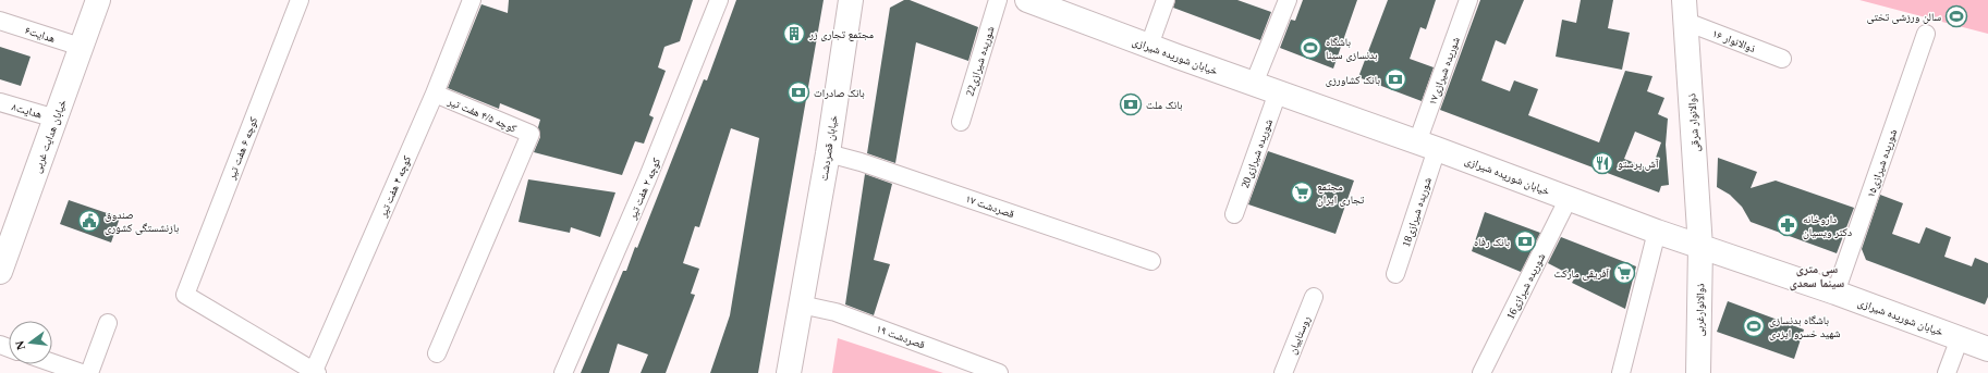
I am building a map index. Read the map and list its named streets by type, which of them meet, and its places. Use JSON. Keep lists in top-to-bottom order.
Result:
{
  "streets": {
    "main road": [
      "خیابان شوریده شیرازی",
      "ذوالانوار شرقی",
      "خیابان هدایت غربی",
      "خیابان قصردشت",
      "ذوالانوارغربی"
    ],
    "street": [
      "هدایت۶",
      "ذوالانوار ۱۶",
      "22شوریده شیرازی",
      "شوریده شیرازی۱۷",
      "هدایت۸",
      "کوچه ۴/۵ هفت تیر",
      "کوچه ۶ هفت تیر",
      "20شوریده شیرازی",
      "شوریده شیرازی۱۵",
      "کوچه ۴ هفت تیر",
      "کوچه ۲ هفت تیر",
      "قصردشت ۱۷",
      "18شوریده شیرازی",
      "شوریده شیرازی16",
      "روستاییان",
      "قصردشت ۱۹"
    ]
  },
  "crossings": [
    ["هدایت۶", "خیابان هدایت غربی"],
    ["ذوالانوار ۱۶", "ذوالانوار شرقی"],
    ["خیابان شوریده شیرازی", "شوریده شیرازی۱۷"],
    ["خیابان شوریده شیرازی", "ذوالانوار شرقی"],
    ["خیابان شوریده شیرازی", "20شوریده شیرازی"],
    ["خیابان شوریده شیرازی", "شوریده شیرازی۱۵"],
    ["خیابان شوریده شیرازی", "18شوریده شیرازی"],
    ["خیابان شوریده شیرازی", "شوریده شیرازی16"],
    ["خیابان شوریده شیرازی", "ذوالانوارغربی"],
    ["شوریده شیرازی۱۷", "18شوریده شیرازی"],
    ["هدایت۸", "خیابان هدایت غربی"],
    ["کوچه ۴/۵ هفت تیر", "کوچه ۴ هفت تیر"],
    ["ذوالانوار شرقی", "ذوالانوارغربی"],
    ["کوچه ۶ هفت تیر", "کوچه ۴ هفت تیر"],
    ["خیابان قصردشت", "قصردشت ۱۷"],
    ["خیابان قصردشت", "قصردشت ۱۹"]
  ],
  "districts": ["سی متری سینما سعدی"],
  "places": {
    "sports": ["سالن ورزشی تختی", "باشگاه بدنسازی سینا", "باشگاه بدنسازی شهید خسرو ایزدی"],
    "building": ["مجتمع تجاری زر"],
    "bank": [
      "بانک کشاورزی",
      "بانک صادرات",
      "بانک ملت",
      "بانک رفاه"
    ],
    "restaurant": ["آش پرستو"],
    "supermarket": ["مجتمع تجاری ایران", "آفریقی مارکت"],
    "public building": ["صندوق بازنشستگی کشوری"],
    "pharmacy": ["داروخانه دکتر ویسیان"]
  },
  "north": "left"
}
